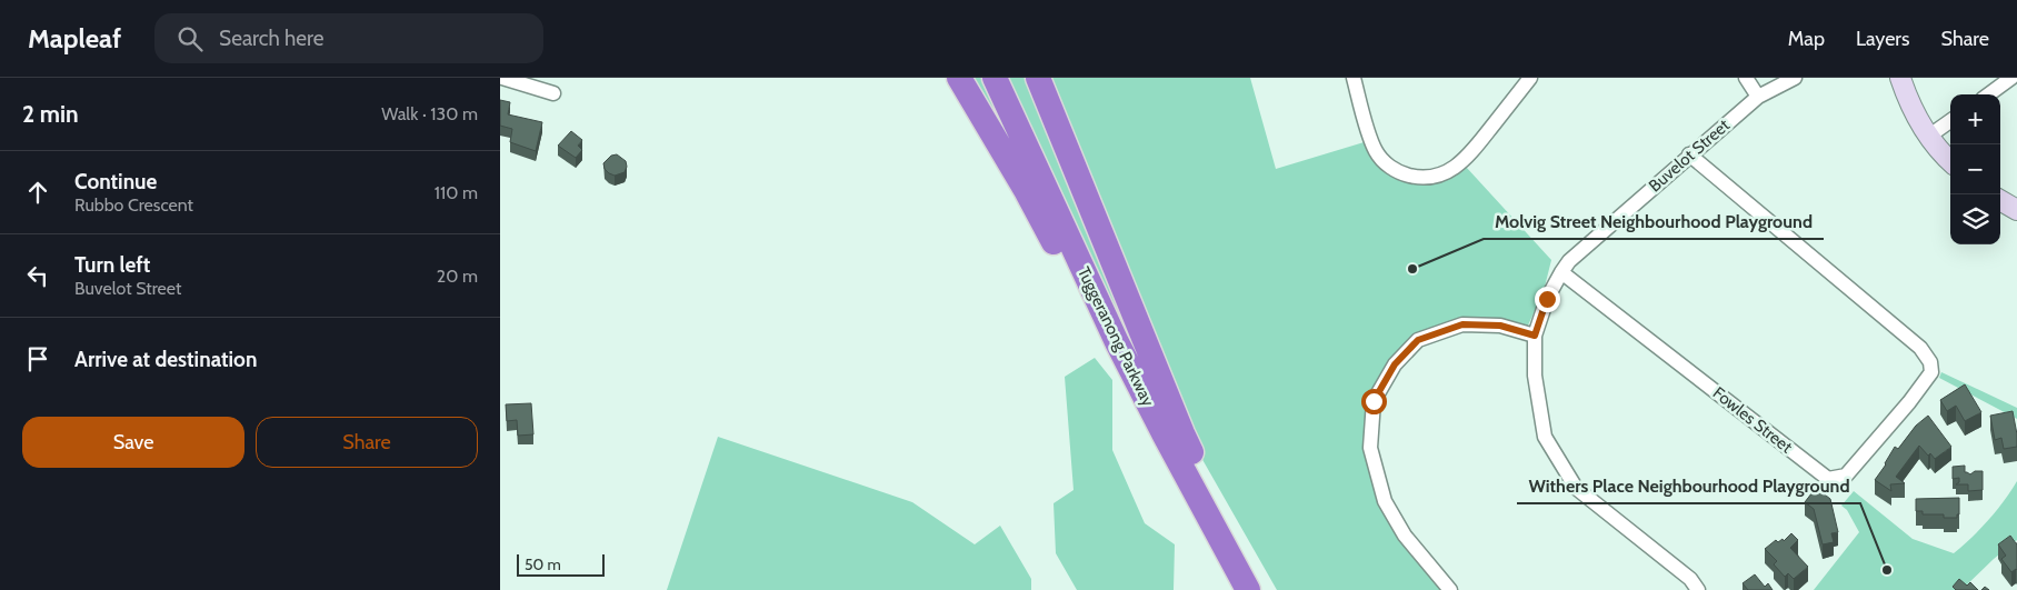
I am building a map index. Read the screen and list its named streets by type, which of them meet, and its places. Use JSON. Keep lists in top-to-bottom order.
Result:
{
  "streets": {
    "highway": ["Tuggeranong Parkway"],
    "street": ["Buvelot Street", "Fowles Street"]
  },
  "crossings": [
    ["Buvelot Street", "Fowles Street"]
  ],
  "places": ["Molvig Street Neighbourhood Playground", "Withers Place Neighbourhood Playground"],
  "scale_bar": "50 m",
  "page": {
    "header": "Mapleaf",
    "search": "Search here",
    "nav": ["Map", "Layers", "Share"],
    "heading": ["2 min", "Walk · 130 m"],
    "map_buttons": ["+", "−"],
    "list": [
      ["Continue", "Rubbo Crescent", "110 m"],
      ["Turn left", "Buvelot Street", "20 m"],
      "Arrive at destination"
    ],
    "buttons": ["Save", "Share"],
    "scale": "50 m"
  }
}
